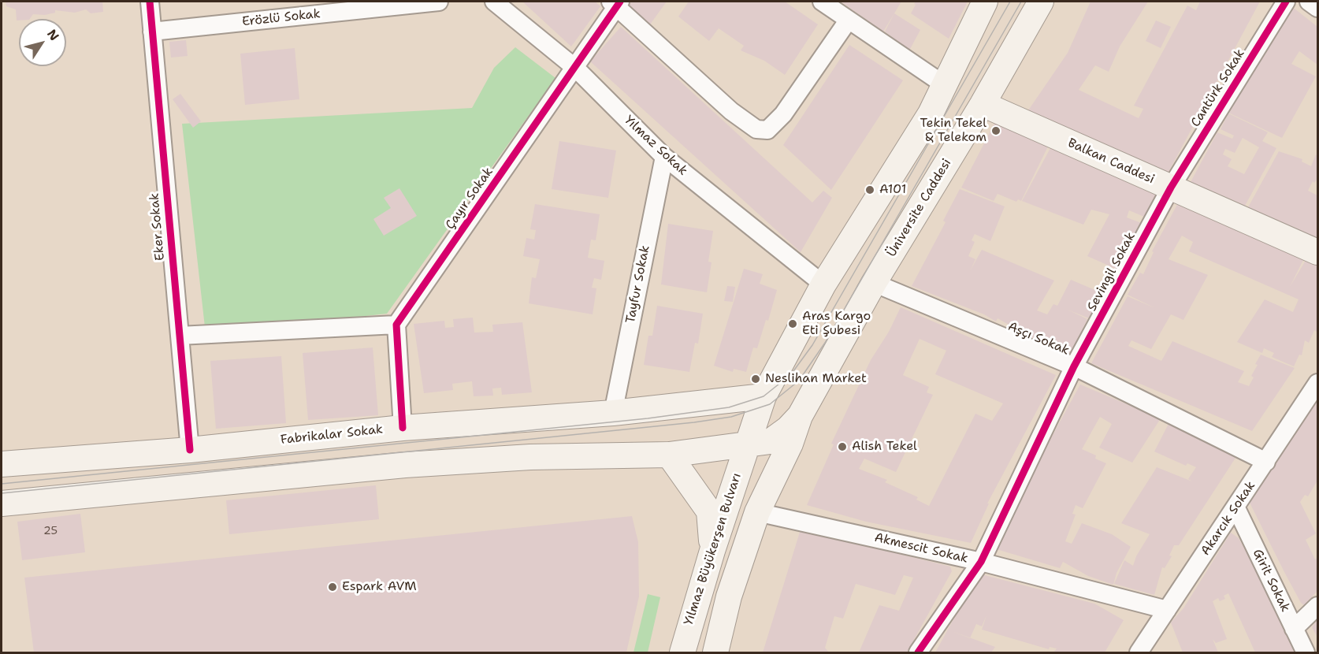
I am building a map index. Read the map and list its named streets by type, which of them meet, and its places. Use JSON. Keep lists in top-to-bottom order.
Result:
{
  "streets": {
    "main road": [
      "Balkan Caddesi",
      "Üniversite Caddesi",
      "Fabrikalar Sokak",
      "Yılmaz Büyükerşen Bulvarı"
    ],
    "street": [
      "Erözlü Sokak",
      "Cantürk Sokak",
      "Yılmaz Sokak",
      "Çayır Sokak",
      "Eker Sokak",
      "Sevingil Sokak",
      "Tayfur Sokak",
      "Aşçı Sokak",
      "Akarcık Sokak",
      "Akmescit Sokak",
      "Girit Sokak"
    ]
  },
  "crossings": [
    ["Erözlü Sokak", "Eker Sokak"],
    ["Cantürk Sokak", "Balkan Caddesi"],
    ["Cantürk Sokak", "Sevingil Sokak"],
    ["Yılmaz Sokak", "Çayır Sokak"],
    ["Yılmaz Sokak", "Tayfur Sokak"],
    ["Yılmaz Sokak", "Yılmaz Büyükerşen Bulvarı"],
    ["Balkan Caddesi", "Üniversite Caddesi"],
    ["Balkan Caddesi", "Sevingil Sokak"],
    ["Üniversite Caddesi", "Aşçı Sokak"],
    ["Eker Sokak", "Fabrikalar Sokak"],
    ["Sevingil Sokak", "Aşçı Sokak"],
    ["Sevingil Sokak", "Akmescit Sokak"],
    ["Tayfur Sokak", "Fabrikalar Sokak"],
    ["Aşçı Sokak", "Akarcık Sokak"],
    ["Fabrikalar Sokak", "Yılmaz Büyükerşen Bulvarı"],
    ["Akarcık Sokak", "Akmescit Sokak"],
    ["Akarcık Sokak", "Girit Sokak"]
  ],
  "places": [
    "Tekin Tekel & Telekom",
    "A101",
    "Aras Kargo Eti Şubesi",
    "Neslihan Market",
    "Alish Tekel",
    "Espark AVM"
  ],
  "house_numbers": ["25"],
  "north": "top right"
}
